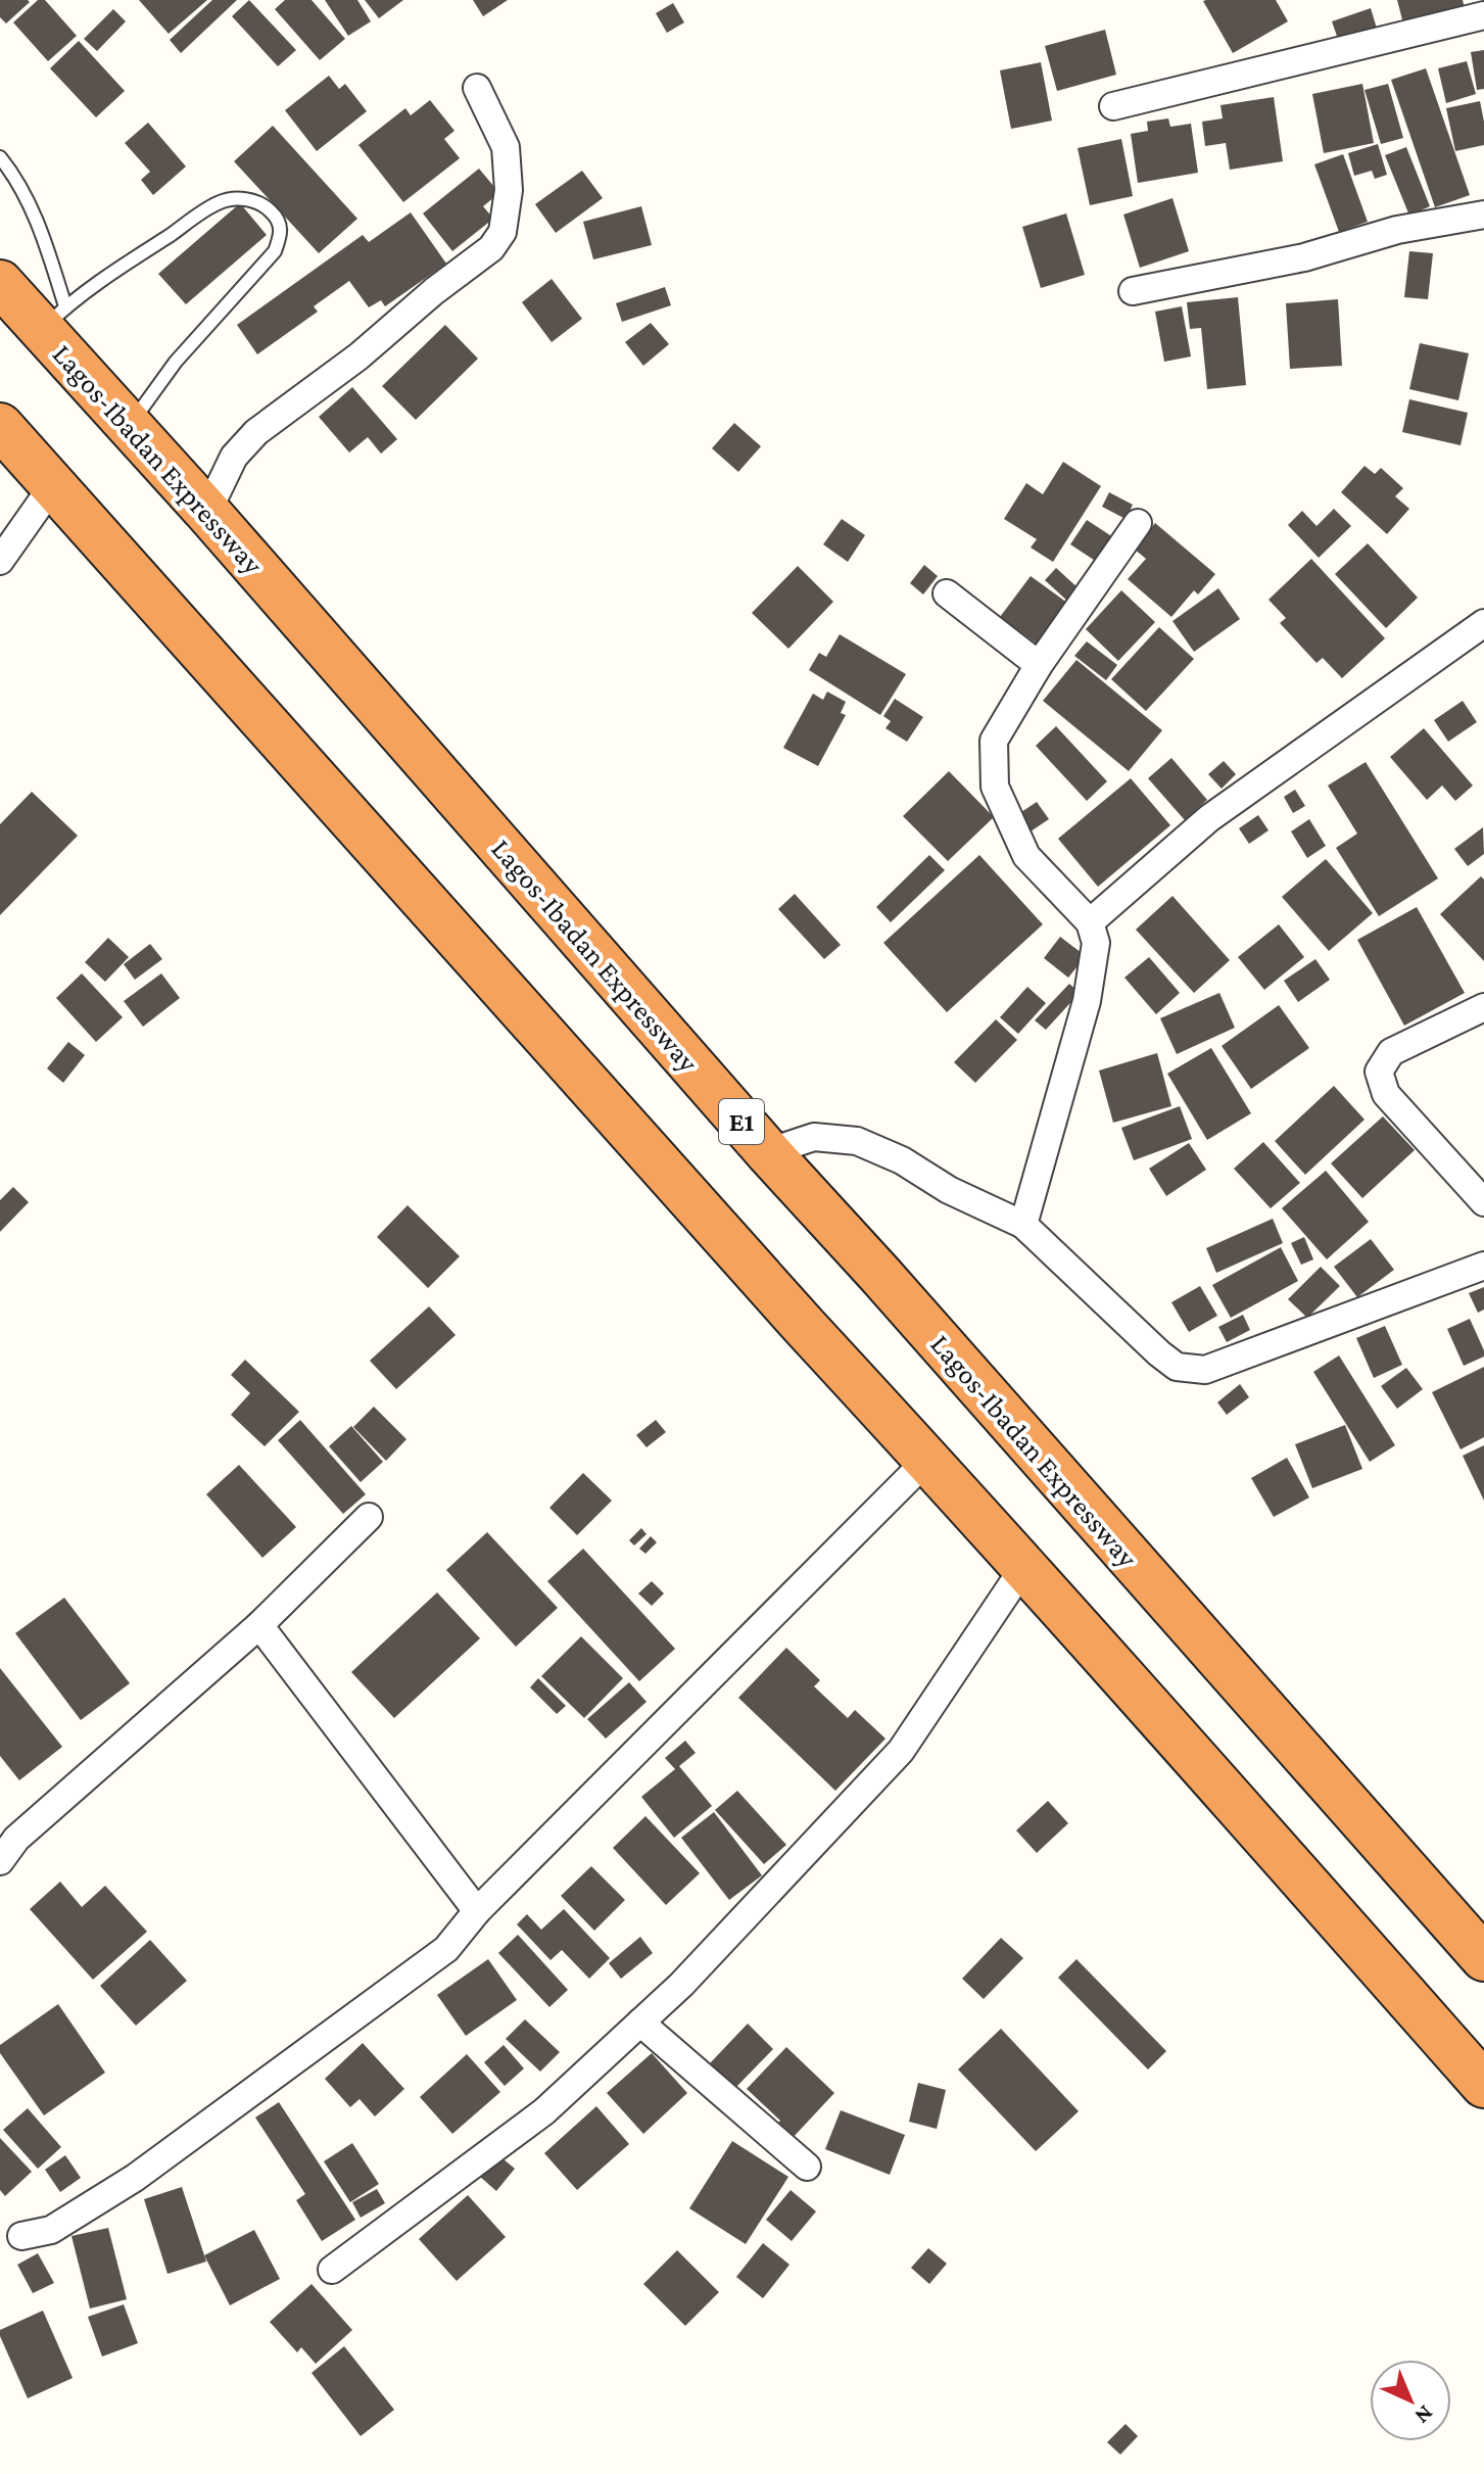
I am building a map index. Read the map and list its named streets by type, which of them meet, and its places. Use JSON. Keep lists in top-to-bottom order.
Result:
{
  "streets": {
    "highway": ["Lagos-Ibadan Expressway", "E1"]
  },
  "north": "bottom right"
}
